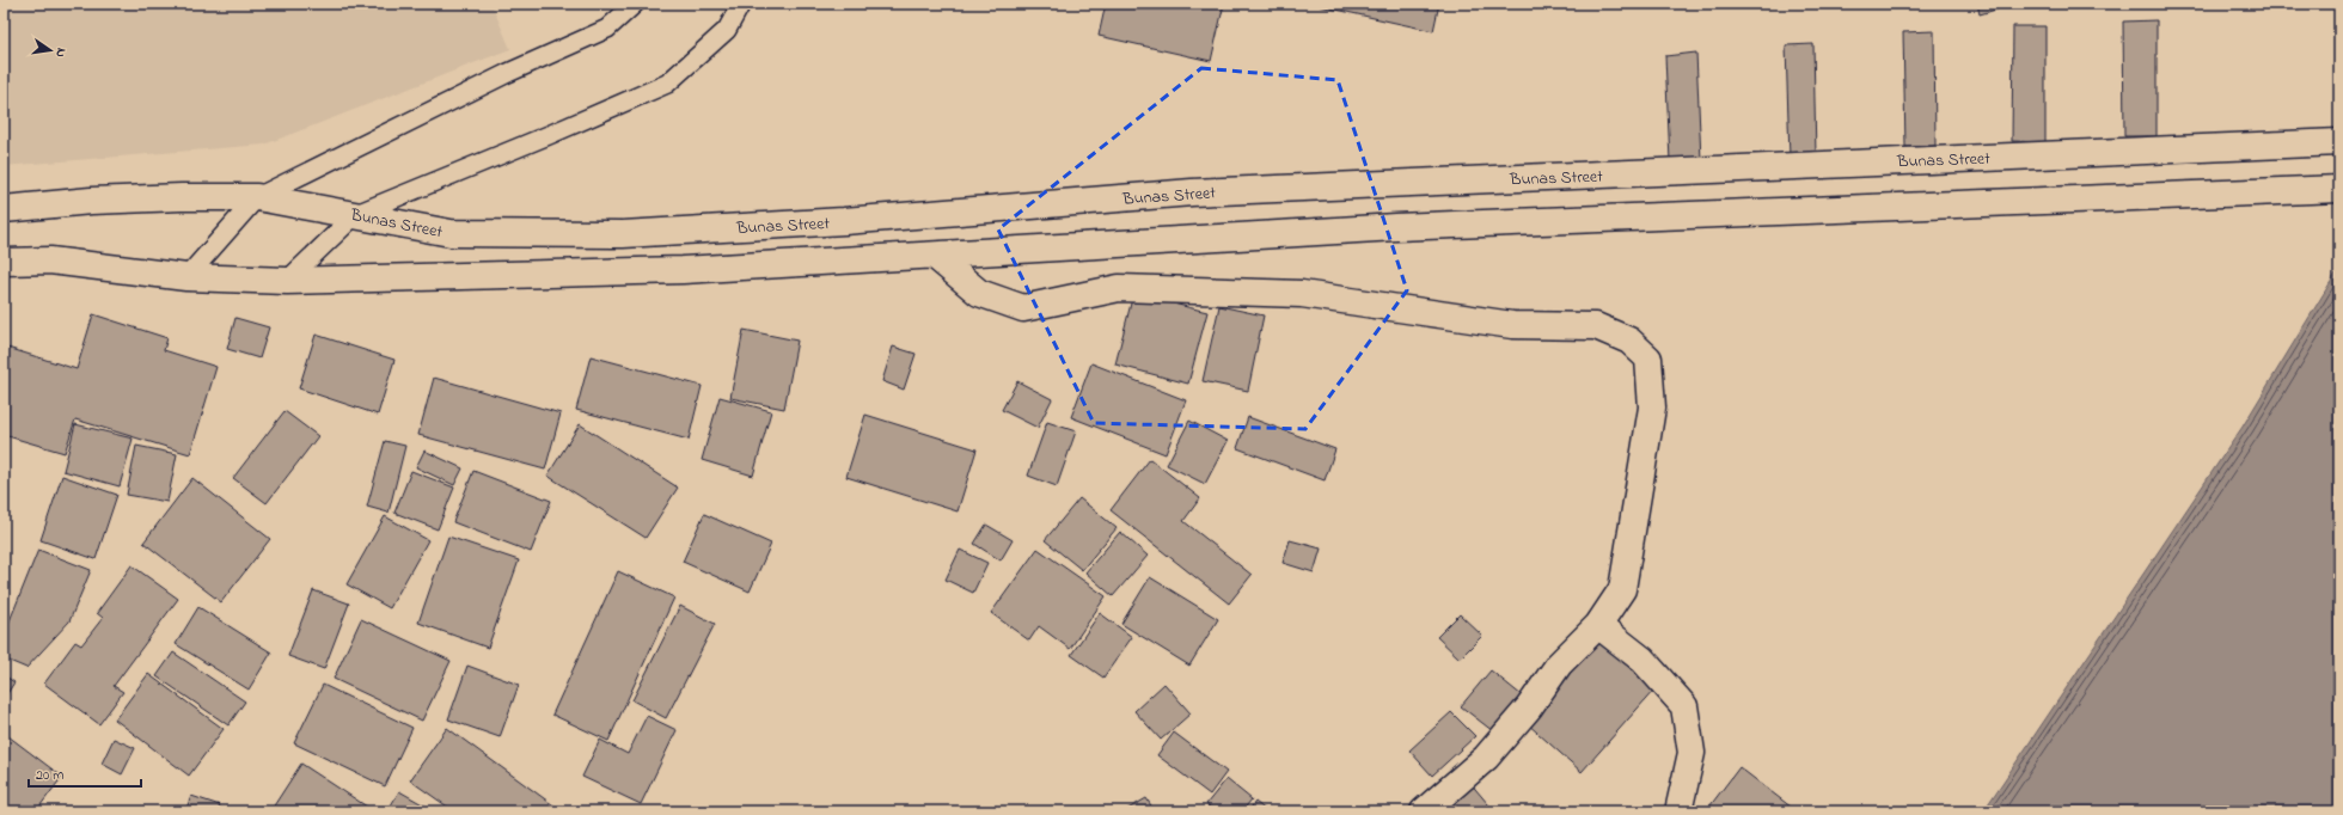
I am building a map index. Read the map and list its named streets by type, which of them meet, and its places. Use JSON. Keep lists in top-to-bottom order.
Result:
{
  "streets": {
    "street": ["Bunas Street"]
  },
  "scale_bar": "20 m",
  "north": "right"
}
